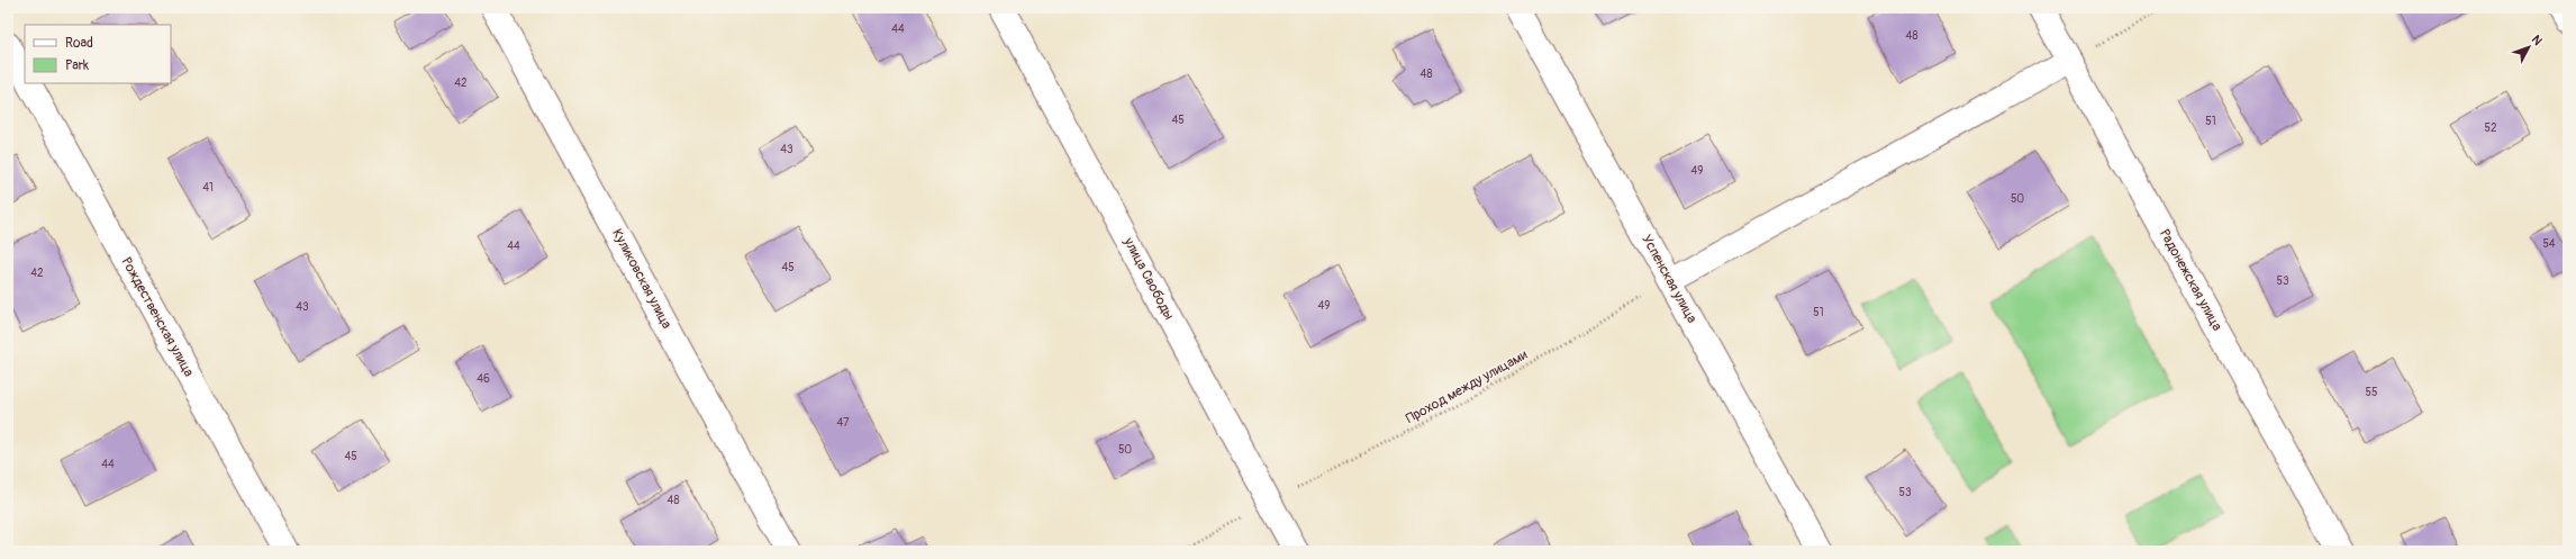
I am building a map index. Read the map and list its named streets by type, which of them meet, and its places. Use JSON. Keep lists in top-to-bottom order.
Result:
{
  "streets": {
    "street": [
      "Куликовская улица",
      "улица Свободы",
      "Успенская улица",
      "Радонежская улица",
      "Рождественская улица"
    ],
    "path": ["Проход между улицами"]
  },
  "crossings": [
    ["улица Свободы", "Проход между улицами"],
    ["Успенская улица", "Проход между улицами"]
  ],
  "house_numbers": [
    "44",
    "48",
    "48",
    "42",
    "45",
    "51",
    "52",
    "43",
    "49",
    "41",
    "50",
    "54",
    "44",
    "45",
    "42",
    "53",
    "49",
    "43",
    "51",
    "46",
    "55",
    "47",
    "50",
    "45",
    "44",
    "53",
    "48"
  ],
  "legend": ["Road", "Park"],
  "north": "top right"
}
